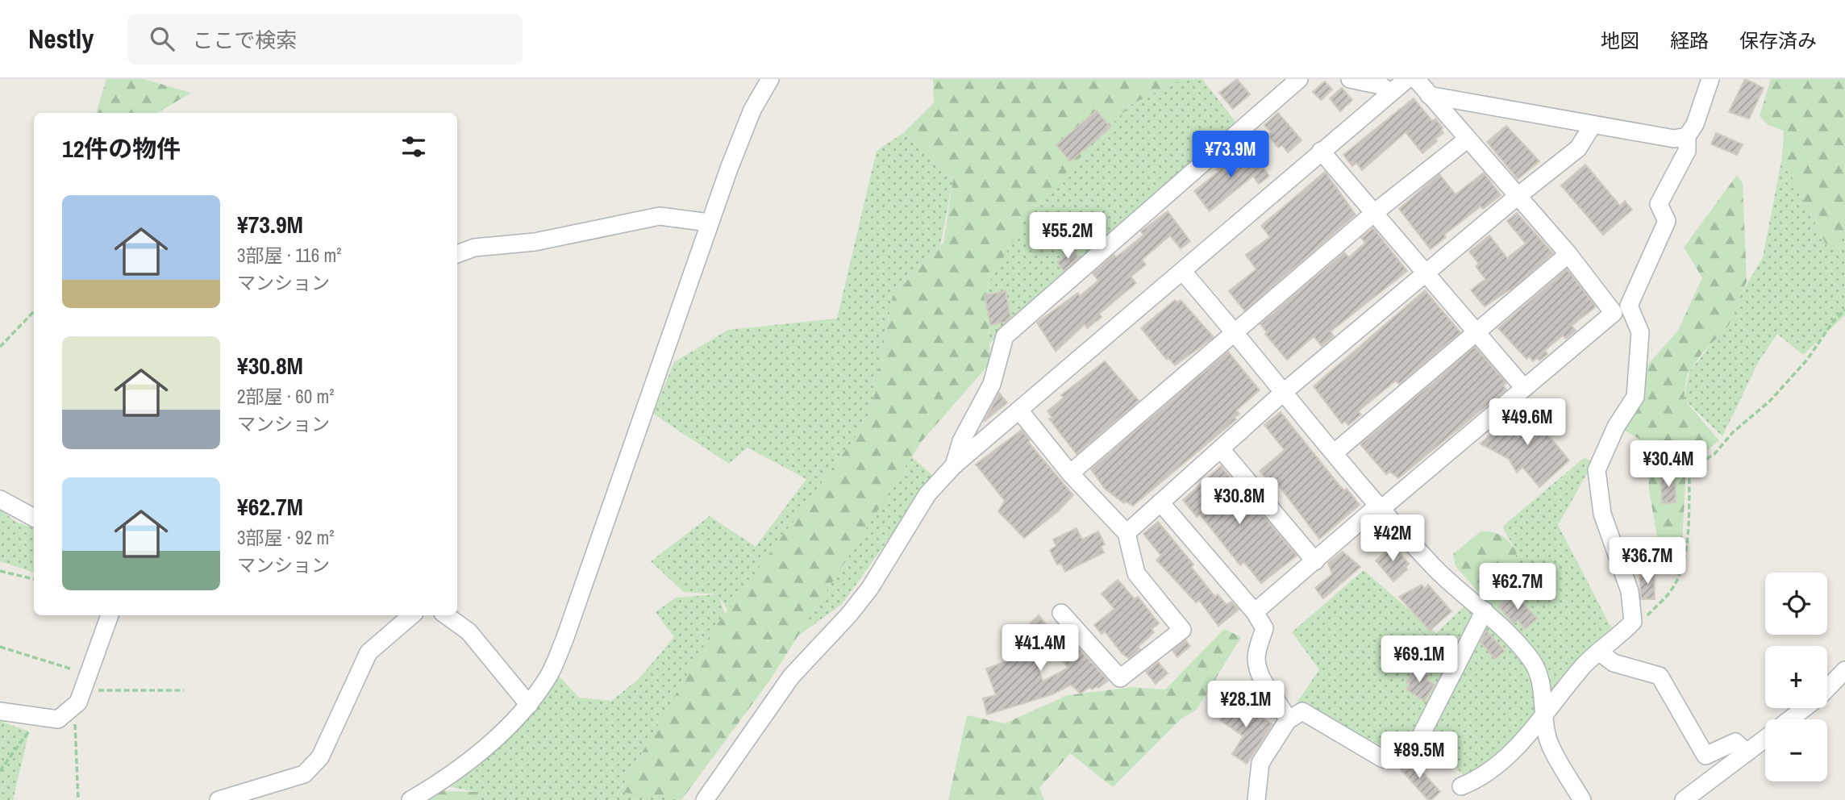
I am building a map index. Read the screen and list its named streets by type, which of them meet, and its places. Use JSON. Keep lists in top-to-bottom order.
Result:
{
  "page": {
    "header": "Nestly",
    "search": "ここで検索",
    "nav": ["地図", "経路", "保存済み"],
    "heading": "12件の物件",
    "price": [
      "¥73.9M",
      "¥55.2M",
      "¥49.6M",
      "¥30.4M",
      "¥30.8M",
      "¥42M",
      "¥36.7M",
      "¥62.7M",
      "¥41.4M",
      "¥69.1M",
      "¥28.1M",
      "¥89.5M"
    ],
    "list": [
      {
        "name": "¥73.9M",
        "note": "3部屋 · 116 m² · マンション"
      },
      {
        "name": "¥30.8M",
        "note": "2部屋 · 60 m² · マンション"
      },
      {
        "name": "¥62.7M",
        "note": "3部屋 · 92 m² · マンション"
      }
    ],
    "map_buttons": ["+", "−"]
  }
}
